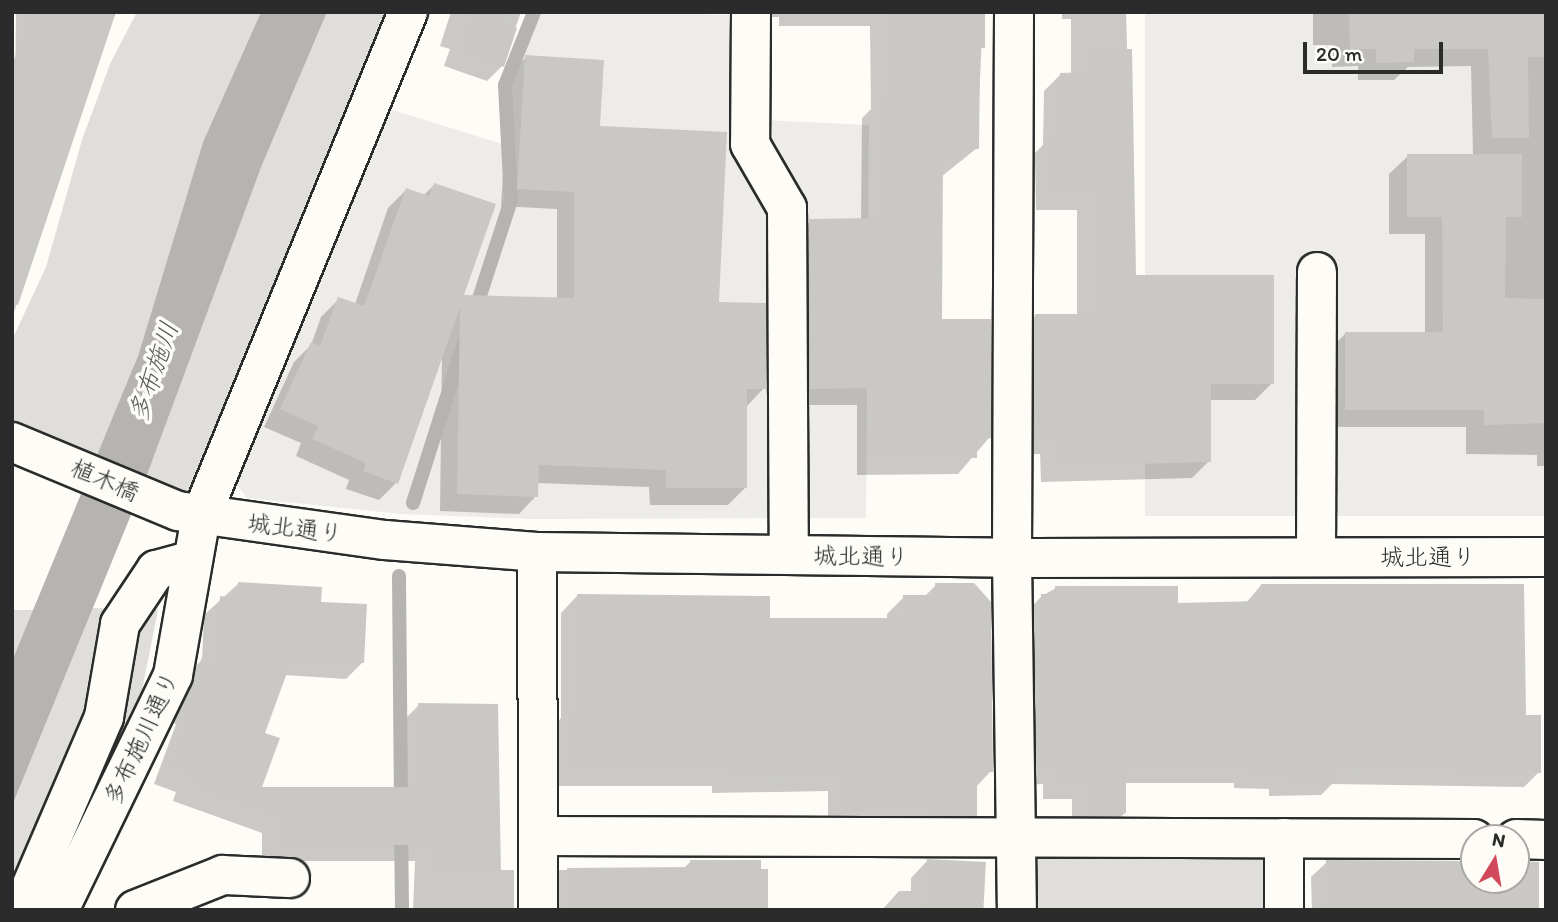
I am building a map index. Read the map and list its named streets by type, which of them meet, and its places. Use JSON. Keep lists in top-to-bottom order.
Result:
{
  "streets": {
    "street": ["植木橋", "城北通り", "多布施川通り"]
  },
  "crossings": [
    ["植木橋", "城北通り"],
    ["植木橋", "多布施川通り"],
    ["城北通り", "多布施川通り"]
  ],
  "water": ["多布施川"],
  "scale_bar": "20 m",
  "north": "top"
}
